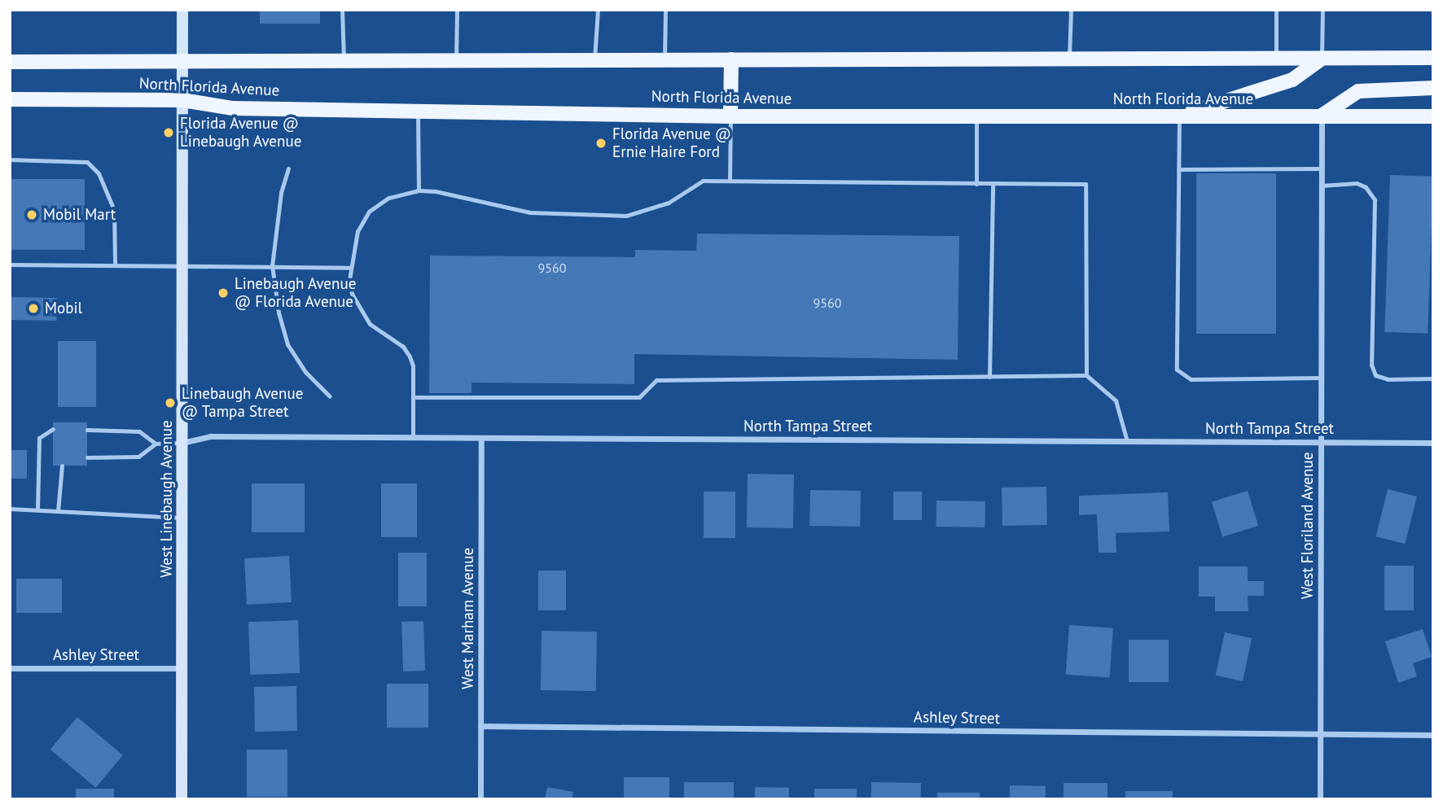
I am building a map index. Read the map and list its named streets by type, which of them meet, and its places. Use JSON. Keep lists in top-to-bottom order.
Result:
{
  "streets": {
    "main road": ["North Florida Avenue"],
    "street": [
      "North Tampa Street",
      "West Linebaugh Avenue",
      "West Floriland Avenue",
      "West Marham Avenue",
      "Ashley Street"
    ]
  },
  "crossings": [
    ["North Florida Avenue", "West Linebaugh Avenue"],
    ["North Florida Avenue", "West Floriland Avenue"],
    ["North Tampa Street", "West Linebaugh Avenue"],
    ["North Tampa Street", "West Floriland Avenue"],
    ["North Tampa Street", "West Marham Avenue"],
    ["West Linebaugh Avenue", "Ashley Street"],
    ["West Floriland Avenue", "Ashley Street"],
    ["West Marham Avenue", "Ashley Street"]
  ],
  "places": [
    "Florida Avenue @ Linebaugh Avenue",
    "Florida Avenue @ Ernie Haire Ford",
    "Mobil Mart",
    "Linebaugh Avenue @ Florida Avenue",
    "Mobil",
    "Linebaugh Avenue @ Tampa Street"
  ],
  "house_numbers": ["9560", "9560"]
}
